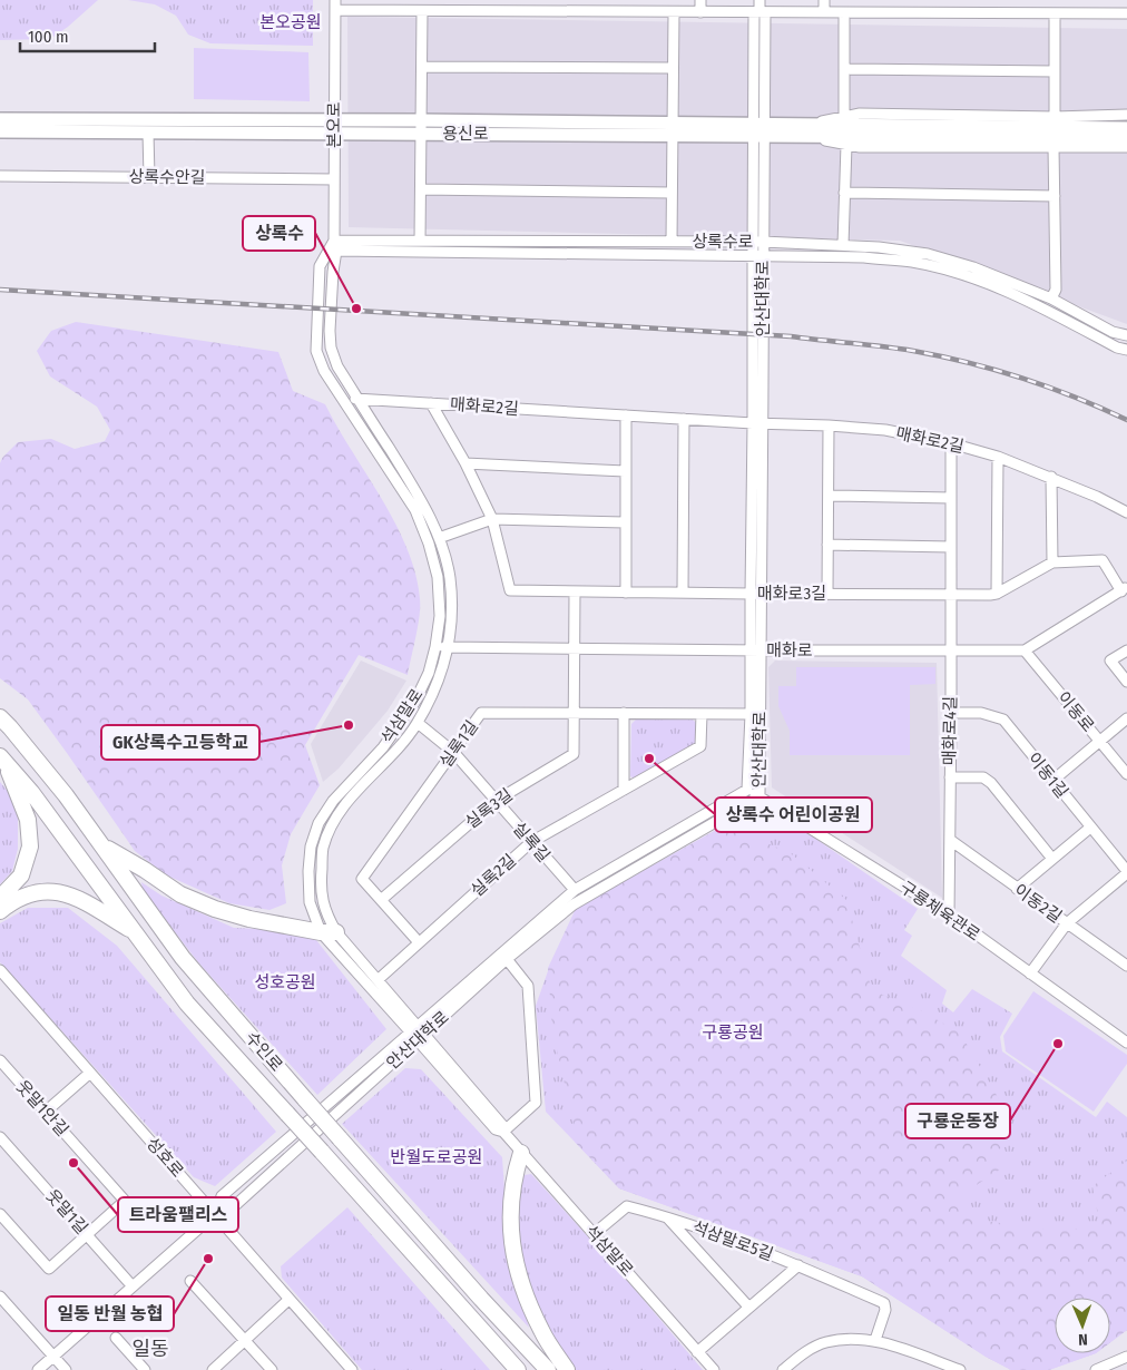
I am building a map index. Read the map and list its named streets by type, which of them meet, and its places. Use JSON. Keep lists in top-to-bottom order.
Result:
{
  "streets": {
    "highway": ["수인로"],
    "main road": ["용신로"],
    "street": [
      "본오로",
      "상록수안길",
      "상록수로",
      "안산대학로",
      "매화로2길",
      "매화로3길",
      "매화로",
      "이동로",
      "석삼말로",
      "매화로4길",
      "실록1길",
      "이동1길",
      "실록3길",
      "실록길",
      "실록2길",
      "이동2길",
      "구룡체육관로",
      "웃말1안길",
      "성호로",
      "웃말1길",
      "석삼말로5길"
    ]
  },
  "crossings": [
    ["본오로", "용신로"],
    ["본오로", "상록수안길"],
    ["본오로", "상록수로"],
    ["본오로", "석삼말로"],
    ["용신로", "안산대학로"],
    ["상록수로", "안산대학로"],
    ["상록수로", "석삼말로"],
    ["안산대학로", "매화로2길"],
    ["안산대학로", "매화로3길"],
    ["안산대학로", "매화로"],
    ["안산대학로", "석삼말로"],
    ["안산대학로", "실록1길"],
    ["안산대학로", "실록길"],
    ["안산대학로", "구룡체육관로"],
    ["안산대학로", "성호로"],
    ["안산대학로", "웃말1길"],
    ["매화로2길", "매화로3길"],
    ["매화로2길", "석삼말로"],
    ["매화로2길", "매화로4길"],
    ["매화로3길", "매화로4길"],
    ["매화로", "이동로"],
    ["매화로", "석삼말로"],
    ["매화로", "매화로4길"],
    ["석삼말로", "실록길"],
    ["석삼말로", "실록2길"],
    ["석삼말로", "석삼말로5길"],
    ["매화로4길", "이동1길"],
    ["매화로4길", "이동2길"],
    ["매화로4길", "구룡체육관로"],
    ["실록1길", "실록3길"],
    ["실록1길", "실록길"],
    ["실록1길", "실록2길"],
    ["실록3길", "실록길"],
    ["실록길", "실록2길"],
    ["웃말1안길", "웃말1길"]
  ],
  "districts": ["일동"],
  "parks": [
    "본오공원",
    "성호공원",
    "구룡공원",
    "반월도로공원"
  ],
  "places": [
    "상록수",
    "GK상록수고등학교",
    "상록수 어린이공원",
    "구룡운동장",
    "트라움팰리스",
    "일동 반월 농협"
  ],
  "scale_bar": "100 m",
  "north": "bottom"
}
